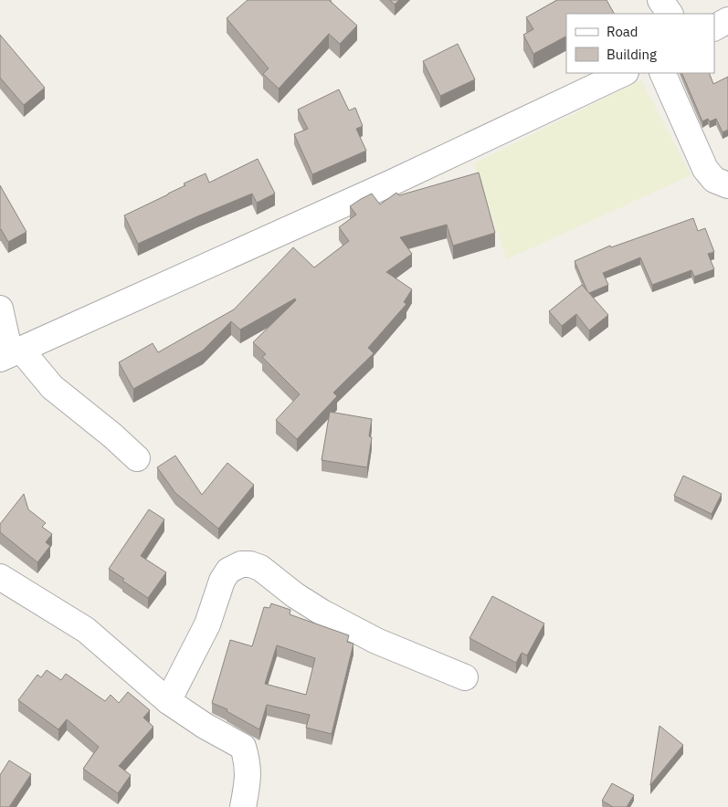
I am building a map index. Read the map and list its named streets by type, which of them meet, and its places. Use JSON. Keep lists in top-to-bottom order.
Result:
{
  "legend": ["Road", "Building"]
}
